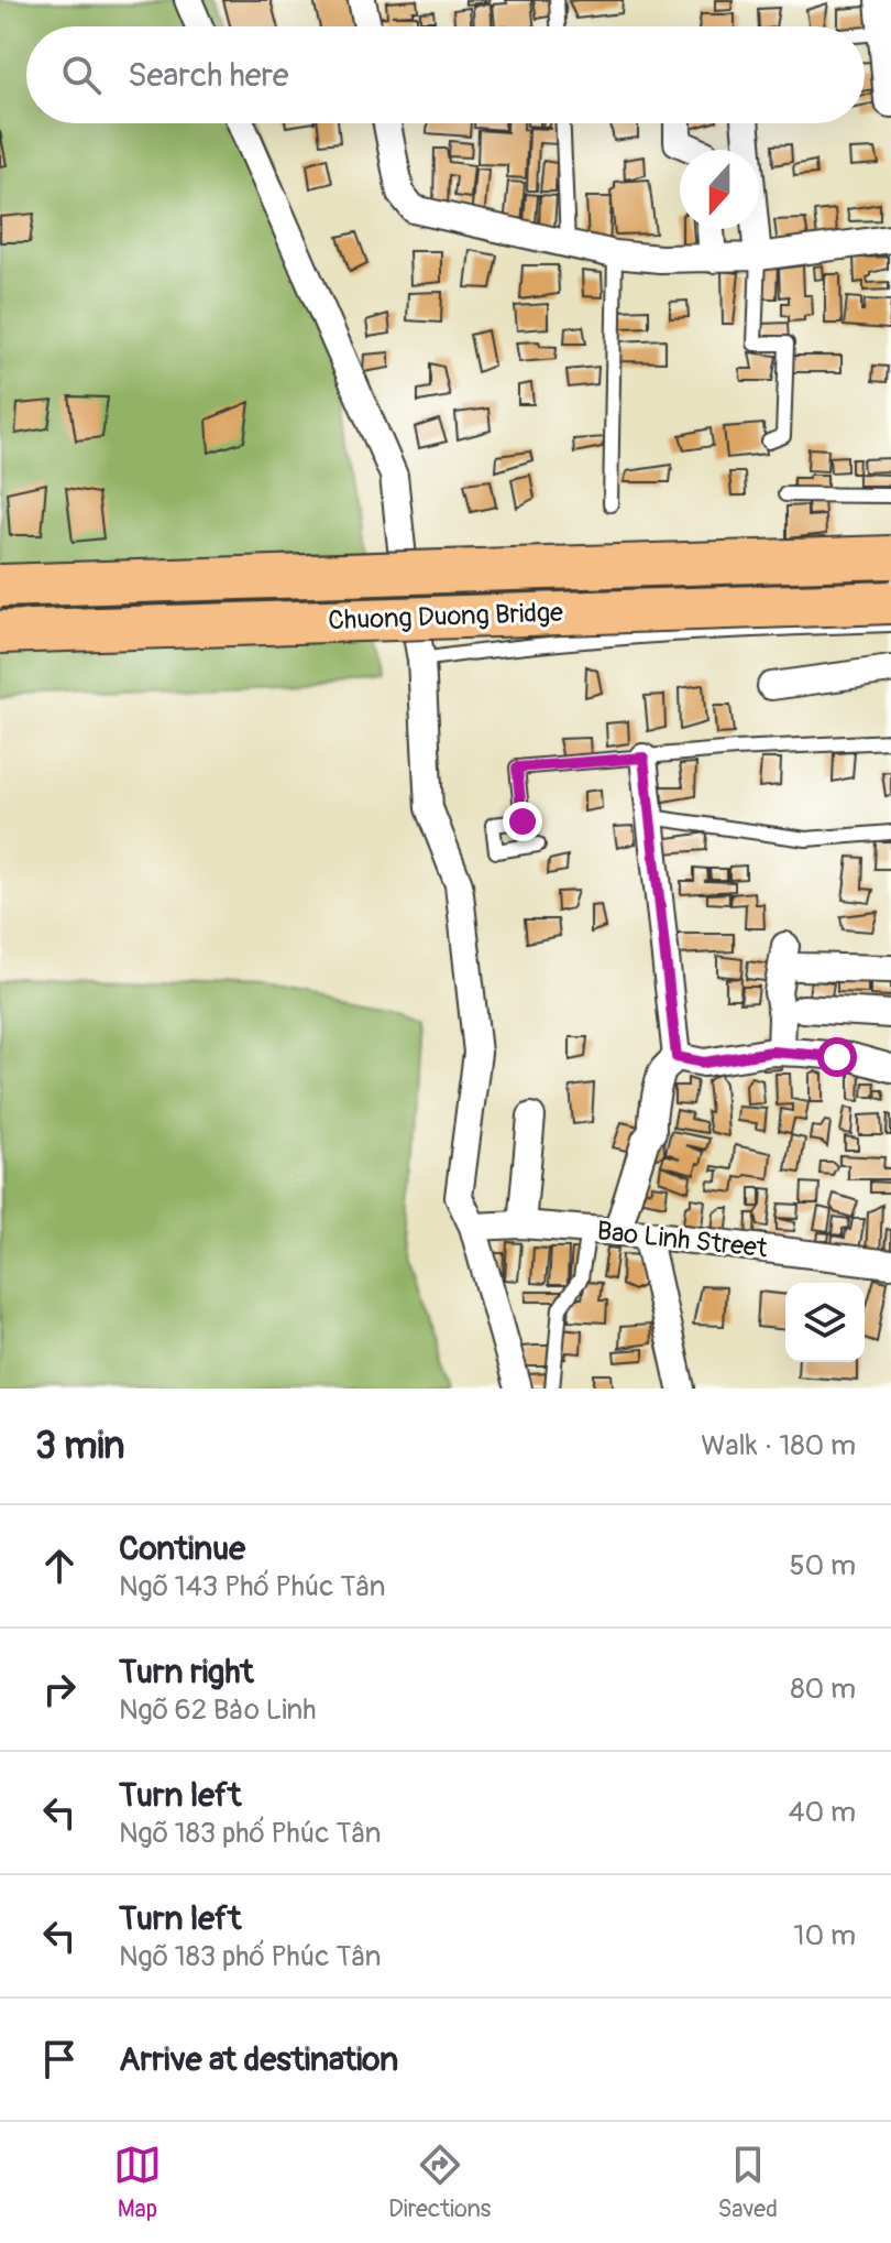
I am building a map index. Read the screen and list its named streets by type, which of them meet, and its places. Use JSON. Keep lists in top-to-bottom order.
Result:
{
  "streets": {
    "main road": ["Chuong Duong Bridge"],
    "street": ["Bao Linh Street"]
  },
  "north": "bottom",
  "page": {
    "search": "Search here",
    "heading": ["3 min", "Walk · 180 m"],
    "list": [
      ["Continue", "Ngõ 143 Phố Phúc Tân", "50 m"],
      ["Turn right", "Ngõ 62 Bảo Linh", "80 m"],
      ["Turn left", "Ngõ 183 phố Phúc Tân", "40 m"],
      ["Turn left", "Ngõ 183 phố Phúc Tân", "10 m"],
      "Arrive at destination"
    ],
    "nav": ["Map", "Directions", "Saved"]
  }
}
